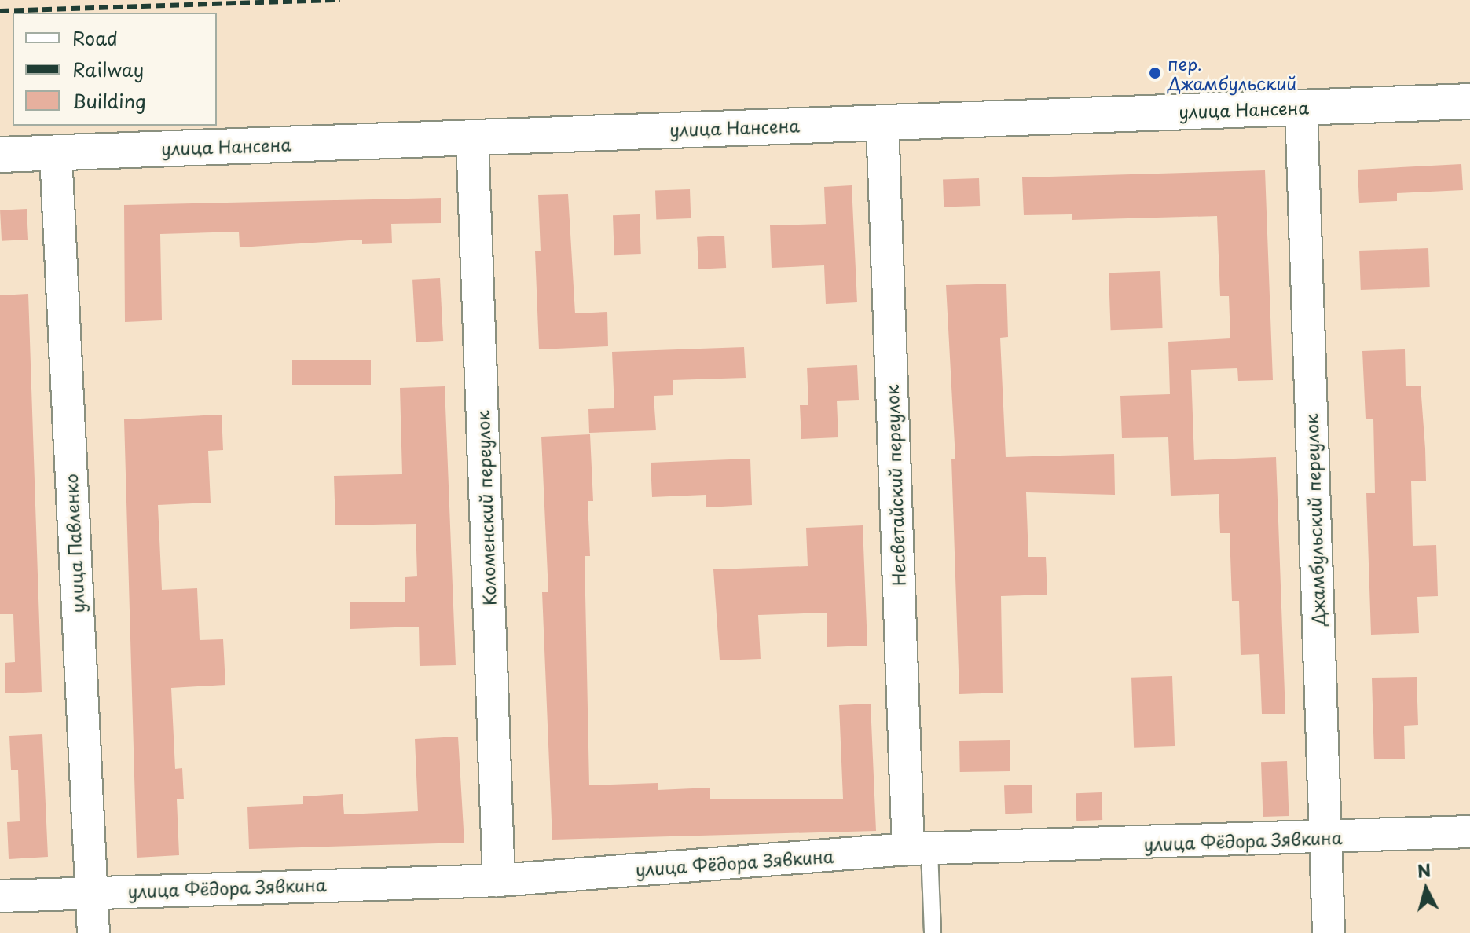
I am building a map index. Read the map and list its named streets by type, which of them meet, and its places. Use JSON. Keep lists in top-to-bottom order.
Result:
{
  "streets": {
    "main road": ["улица Нансена"],
    "street": [
      "Несветайский переулок",
      "Коломенский переулок",
      "Джамбульский переулок",
      "улица Павленко",
      "улица Фёдора Зявкина"
    ]
  },
  "crossings": [
    ["улица Нансена", "Несветайский переулок"],
    ["улица Нансена", "Коломенский переулок"],
    ["улица Нансена", "Джамбульский переулок"],
    ["улица Нансена", "улица Павленко"],
    ["Несветайский переулок", "улица Фёдора Зявкина"],
    ["Коломенский переулок", "улица Фёдора Зявкина"],
    ["Джамбульский переулок", "улица Фёдора Зявкина"],
    ["улица Павленко", "улица Фёдора Зявкина"]
  ],
  "places": ["пер. Джамбульский"],
  "legend": ["Road", "Railway", "Building"],
  "north": "top"
}
